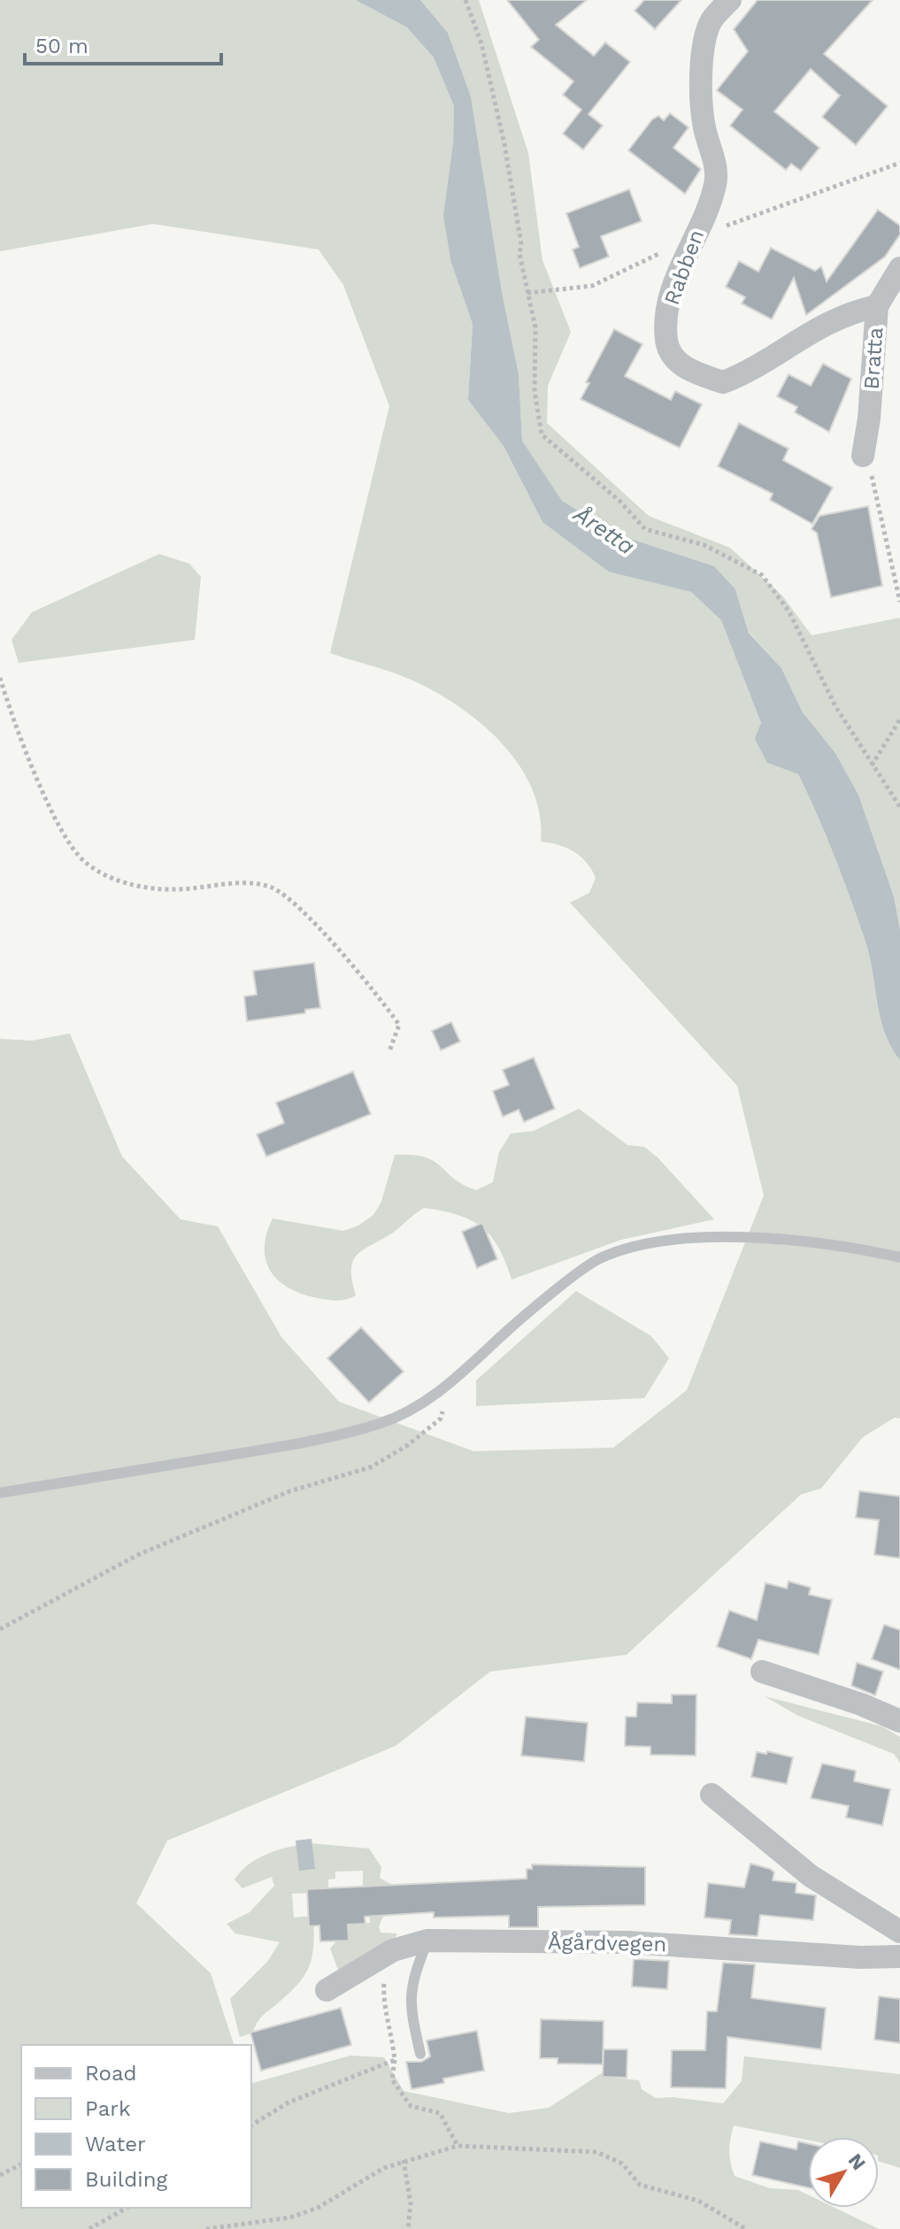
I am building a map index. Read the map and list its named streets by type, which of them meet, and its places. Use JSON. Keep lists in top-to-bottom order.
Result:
{
  "streets": {
    "street": ["Rabben", "Bratta", "Ågårdvegen"]
  },
  "crossings": [
    ["Rabben", "Bratta"]
  ],
  "water": ["Åretta"],
  "legend": [
    "Road",
    "Park",
    "Water",
    "Building"
  ],
  "scale_bar": "50 m",
  "north": "top right"
}
